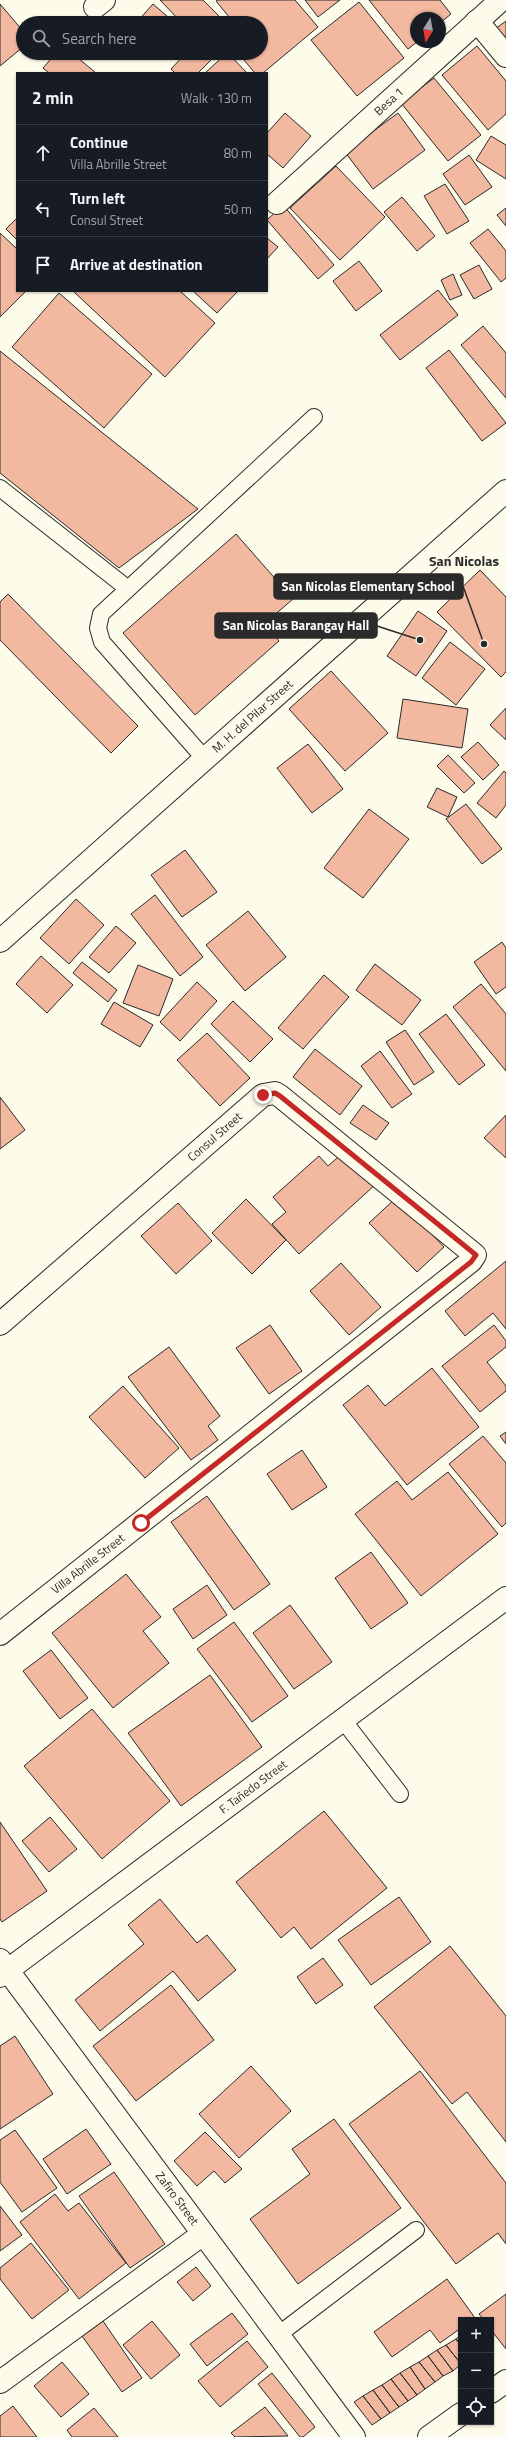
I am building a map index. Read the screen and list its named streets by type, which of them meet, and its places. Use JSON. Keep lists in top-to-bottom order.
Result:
{
  "streets": {
    "street": [
      "Besa 1",
      "M. H. del Pilar Street",
      "Consul Street",
      "Villa Abrille Street",
      "F. Tañedo Street",
      "Zafiro Street"
    ]
  },
  "crossings": [
    ["Consul Street", "Villa Abrille Street"],
    ["F. Tañedo Street", "Zafiro Street"]
  ],
  "districts": ["San Nicolas"],
  "places": ["San Nicolas Barangay Hall", "San Nicolas Elementary School"],
  "north": "bottom",
  "page": {
    "search": "Search here",
    "heading": ["2 min", "Walk · 130 m"],
    "list": [
      ["Continue", "Villa Abrille Street", "80 m"],
      ["Turn left", "Consul Street", "50 m"],
      "Arrive at destination"
    ],
    "map_buttons": ["+", "−"]
  }
}
